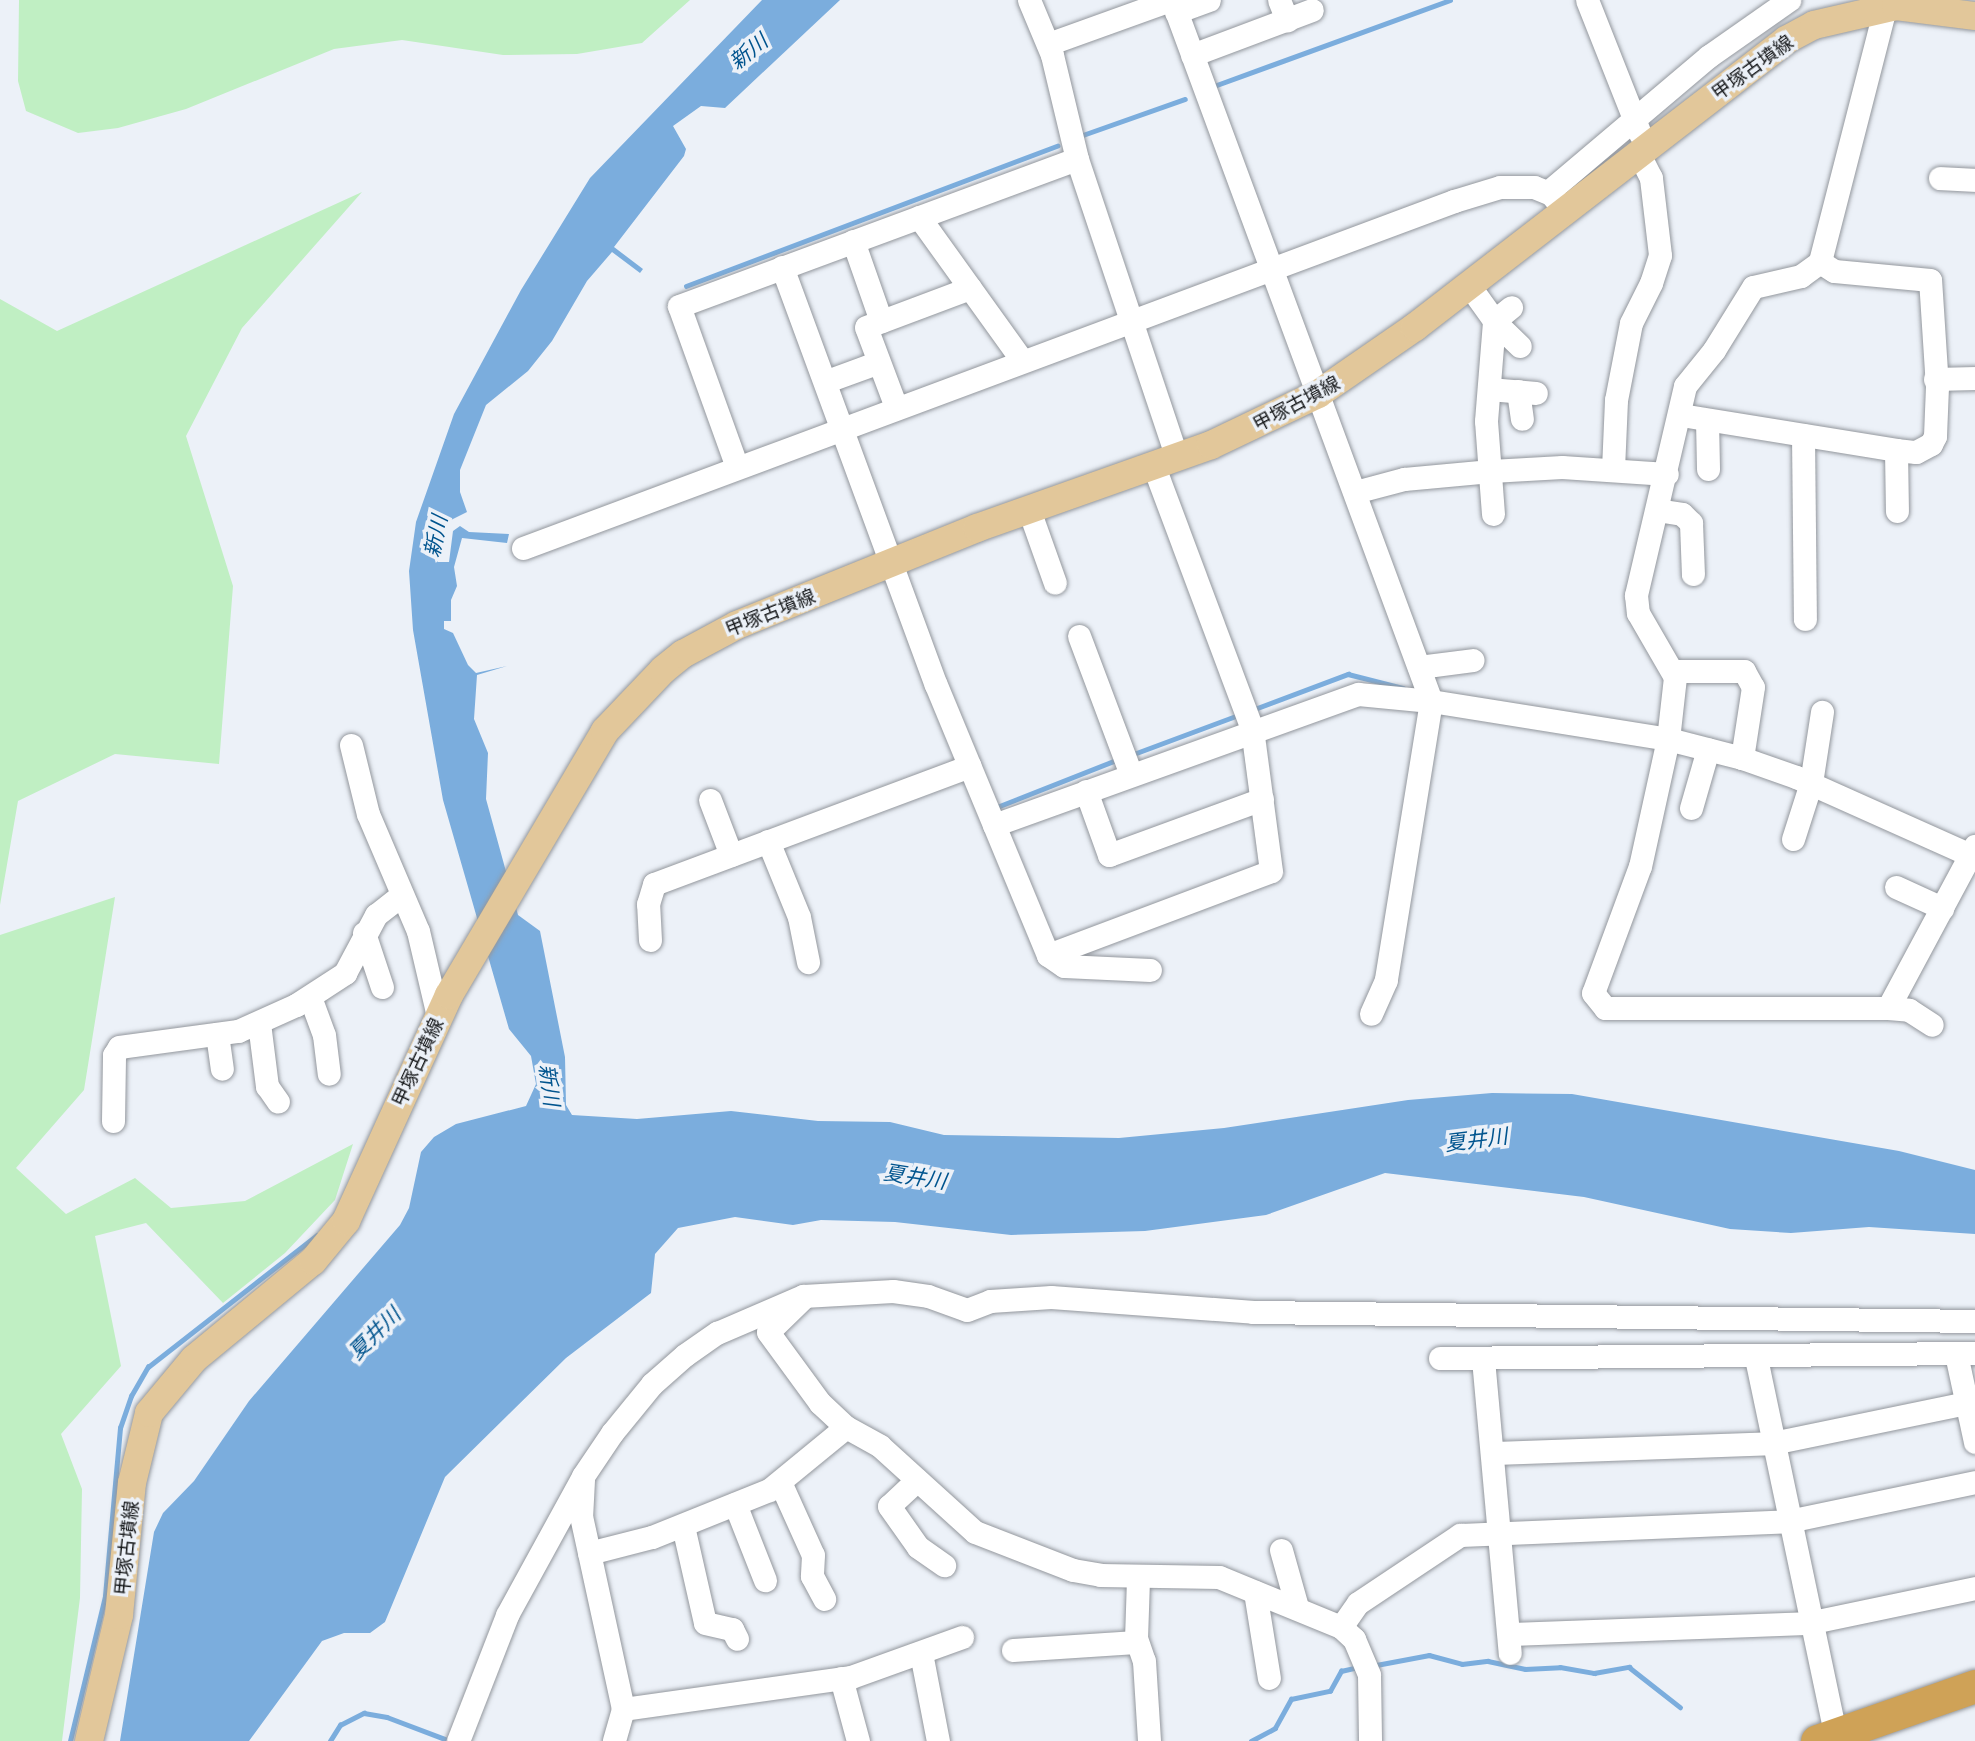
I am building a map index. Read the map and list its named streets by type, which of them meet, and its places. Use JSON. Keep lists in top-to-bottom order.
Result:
{
  "streets": {
    "main road": ["甲塚古墳線"]
  },
  "water": ["新川", "夏井川"]
}
